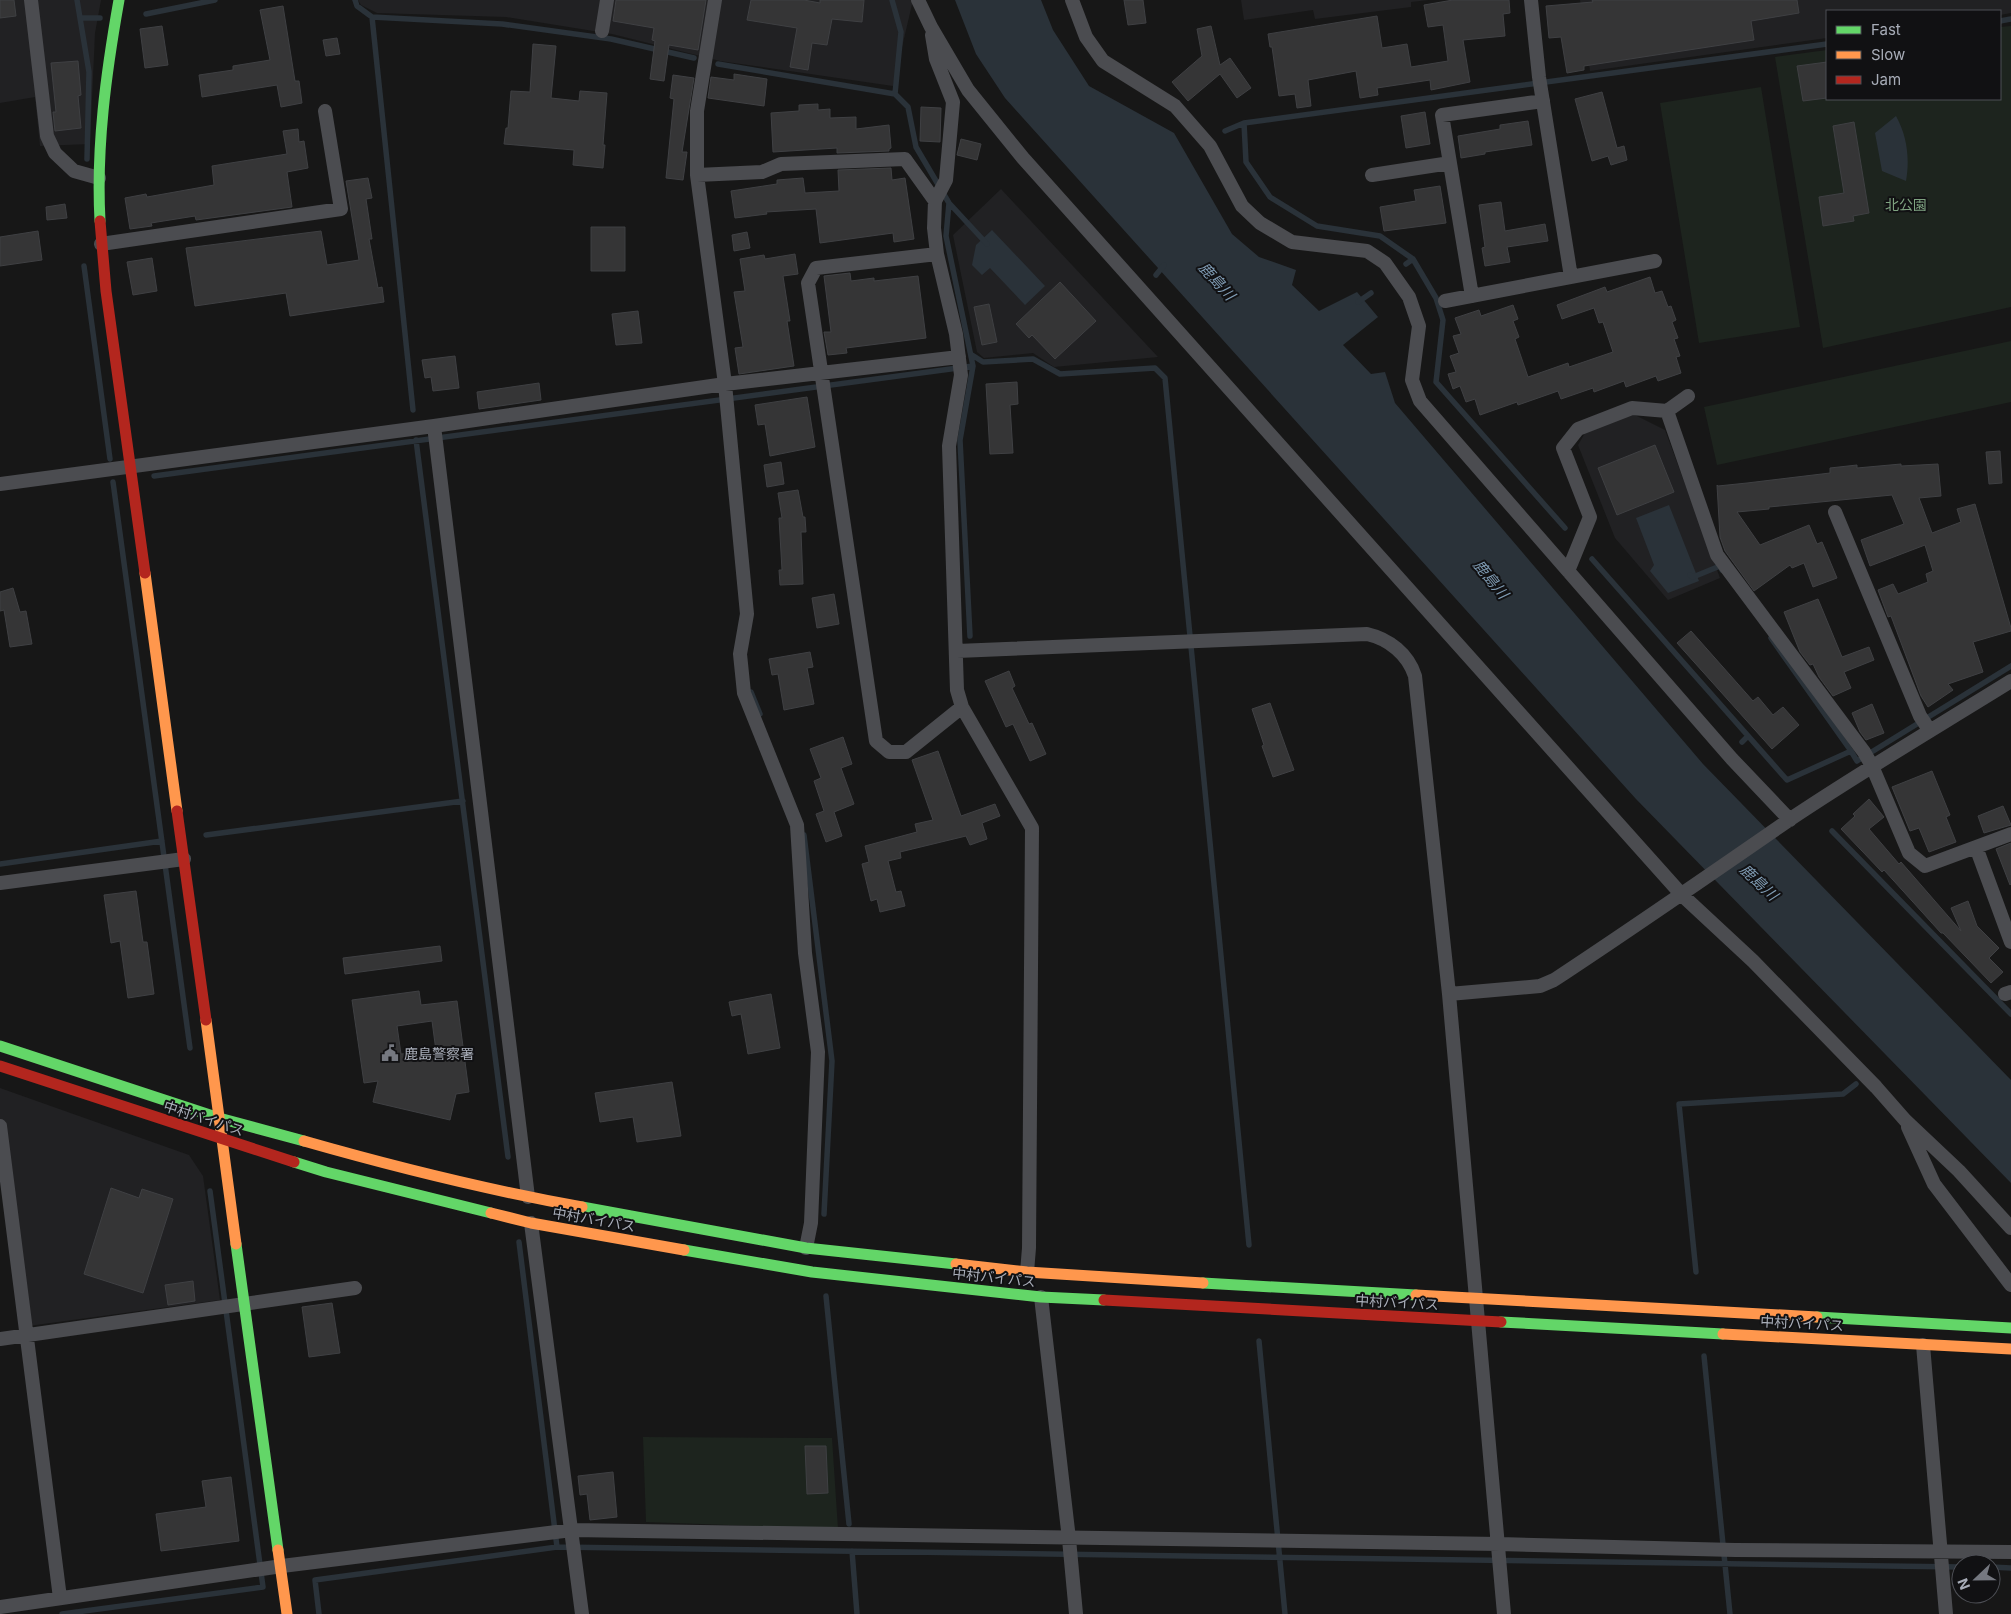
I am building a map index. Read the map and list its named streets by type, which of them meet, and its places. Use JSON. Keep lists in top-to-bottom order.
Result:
{
  "streets": {
    "main road": ["中村バイパス"]
  },
  "water": ["鹿島川"],
  "parks": ["北公園"],
  "places": {
    "public building": ["鹿島警察署"]
  },
  "legend": ["Fast", "Slow", "Jam"],
  "north": "left"
}
